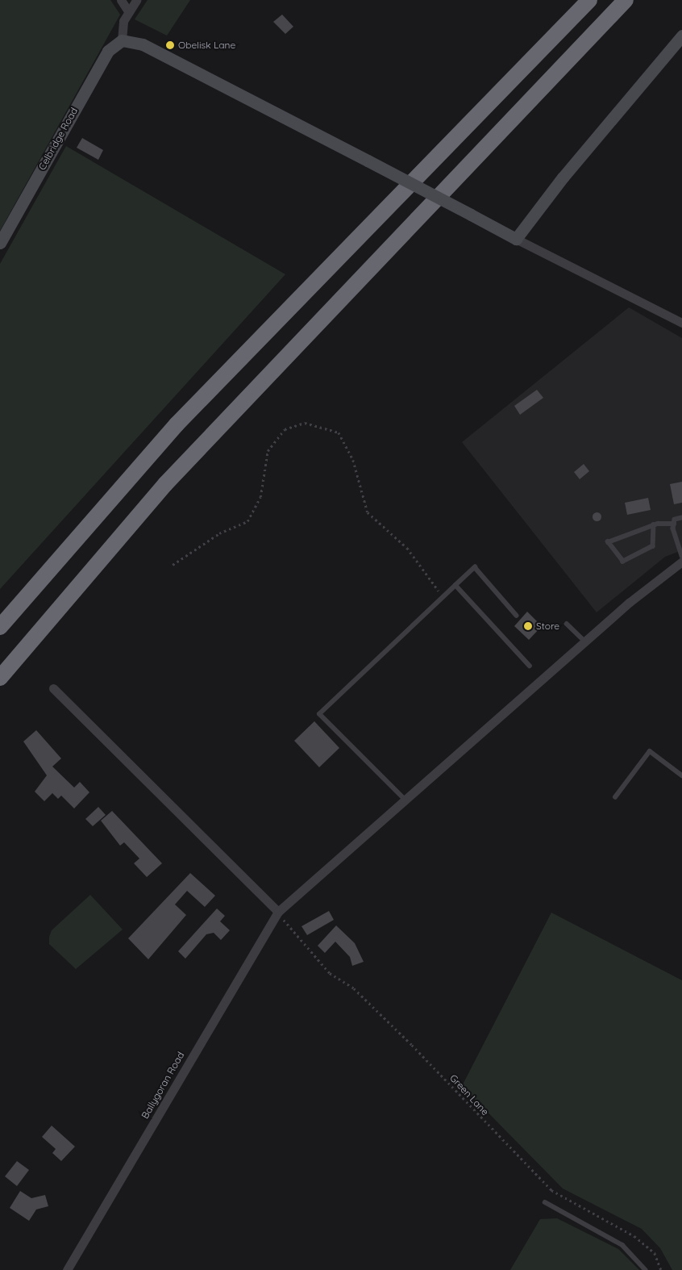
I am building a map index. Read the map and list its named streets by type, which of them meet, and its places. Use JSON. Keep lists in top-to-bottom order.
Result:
{
  "streets": {
    "main road": ["Celbridge Road"],
    "street": ["Ballygoran Road"],
    "path": ["Green Lane"]
  },
  "crossings": [
    ["Ballygoran Road", "Green Lane"]
  ],
  "places": ["Obelisk Lane", "Store"]
}
